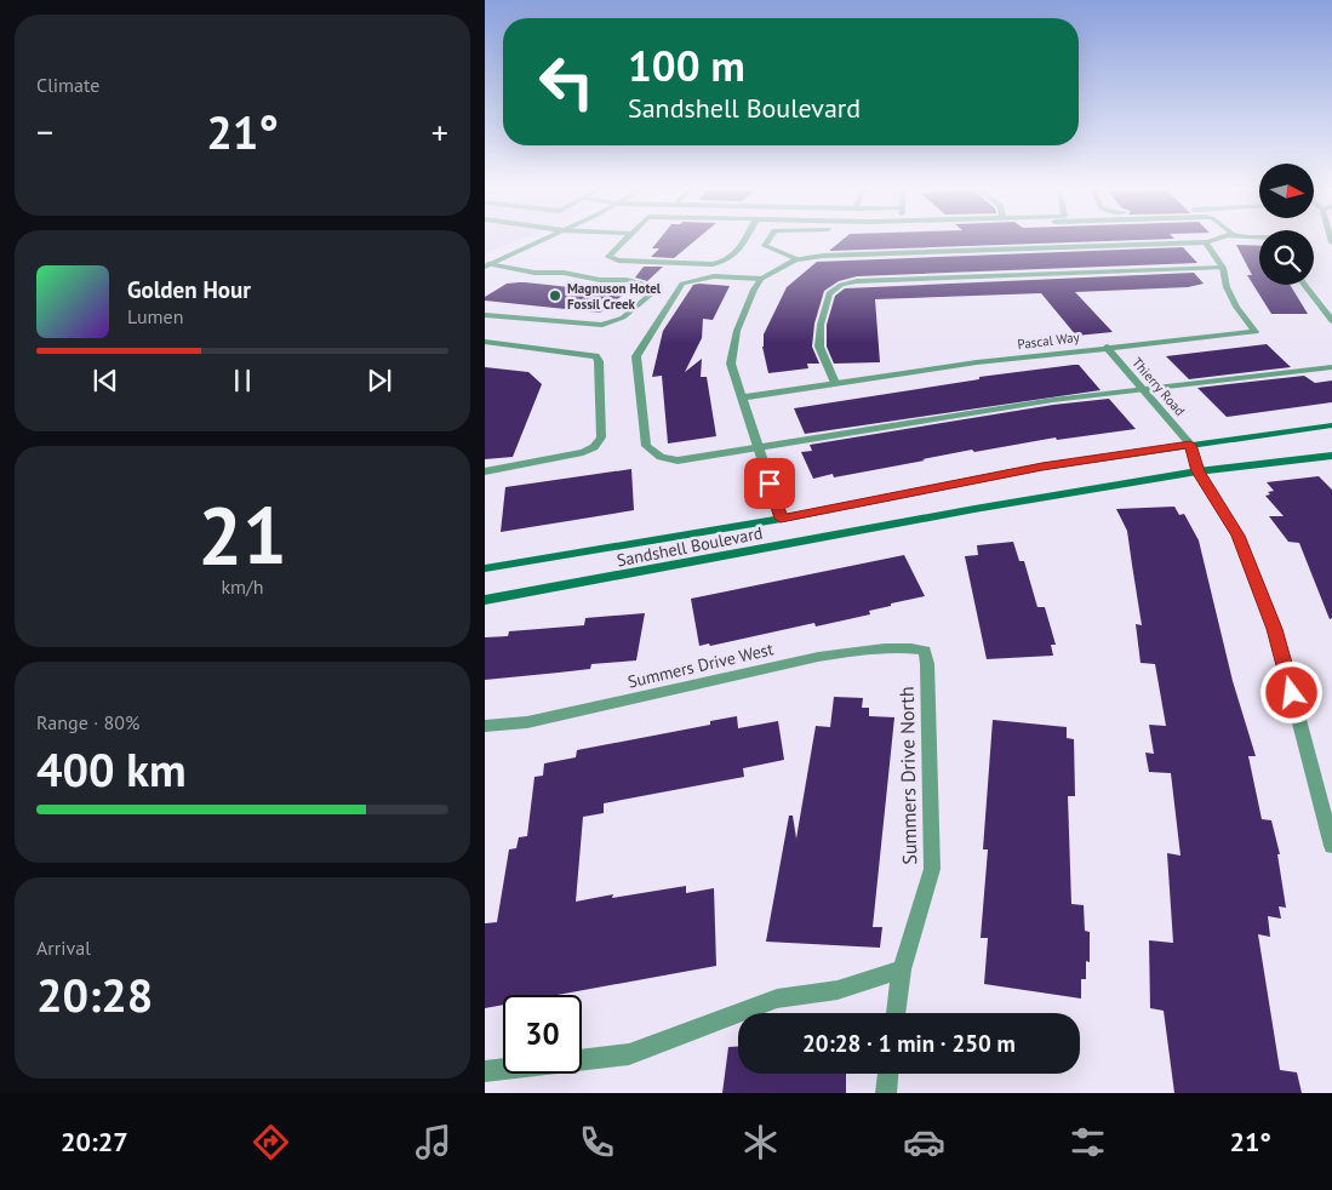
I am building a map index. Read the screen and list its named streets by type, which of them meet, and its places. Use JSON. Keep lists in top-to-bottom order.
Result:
{
  "streets": {
    "street": [
      "Pascal Way",
      "Thierry Road",
      "Sandshell Boulevard",
      "Summers Drive West",
      "Summers Drive North"
    ]
  },
  "crossings": [
    ["Pascal Way", "Thierry Road"],
    ["Thierry Road", "Sandshell Boulevard"],
    ["Summers Drive West", "Summers Drive North"]
  ],
  "places": ["Magnuson Hotel Fossil Creek"],
  "north": "right",
  "page": {
    "tile": [
      "Climate",
      ["21", "km/h"],
      ["Range · 80%", "400 km"],
      ["Arrival", "20:28"]
    ],
    "turn": ["100 m", "Sandshell Boulevard"],
    "heat": ["−", "21°", "+"],
    "song": ["Golden Hour", "Lumen"],
    "limit": "30",
    "trip": "20:28 · 1 min · 250 m",
    "tabs": ["20:27", "21°"]
  }
}
